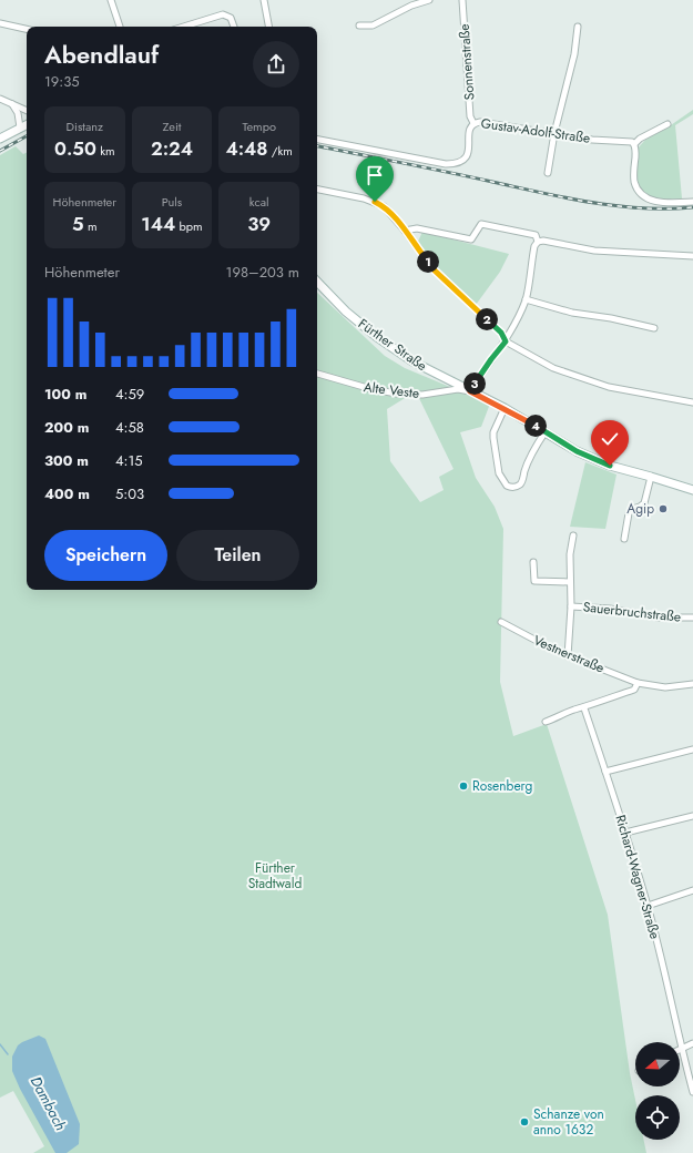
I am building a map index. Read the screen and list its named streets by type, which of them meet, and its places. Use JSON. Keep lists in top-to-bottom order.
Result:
{
  "streets": {
    "main road": ["Fürther Straße"],
    "street": [
      "Sonnenstraße",
      "Gustav-Adolf-Straße",
      "Alte Veste",
      "Sauerbruchstraße",
      "Vestnerstraße",
      "Richard-Wagner-Straße"
    ]
  },
  "crossings": [
    ["Sonnenstraße", "Gustav-Adolf-Straße"],
    ["Fürther Straße", "Alte Veste"]
  ],
  "water": ["Dambach"],
  "parks": ["Fürther Stadtwald"],
  "places": ["Agip", "Rosenberg", "Schanze von anno 1632"],
  "north": "left",
  "page": {
    "heading": ["Abendlauf", "19:35"],
    "stats": [
      ["Distanz", "0.50 km"],
      ["Zeit", "2:24"],
      ["Tempo", "4:48 /km"],
      ["Höhenmeter", "5 m"],
      ["Puls", "144 bpm"],
      ["kcal", "39"]
    ],
    "pins": [
      "1",
      "2",
      "3",
      "4"
    ],
    "chart": ["Höhenmeter", "198–203 m"],
    "list": [
      {
        "name": "100 m",
        "note": "4:59"
      },
      {
        "name": "200 m",
        "note": "4:58"
      },
      {
        "name": "300 m",
        "note": "4:15"
      },
      {
        "name": "400 m",
        "note": "5:03"
      }
    ],
    "buttons": ["Speichern", "Teilen"]
  }
}
